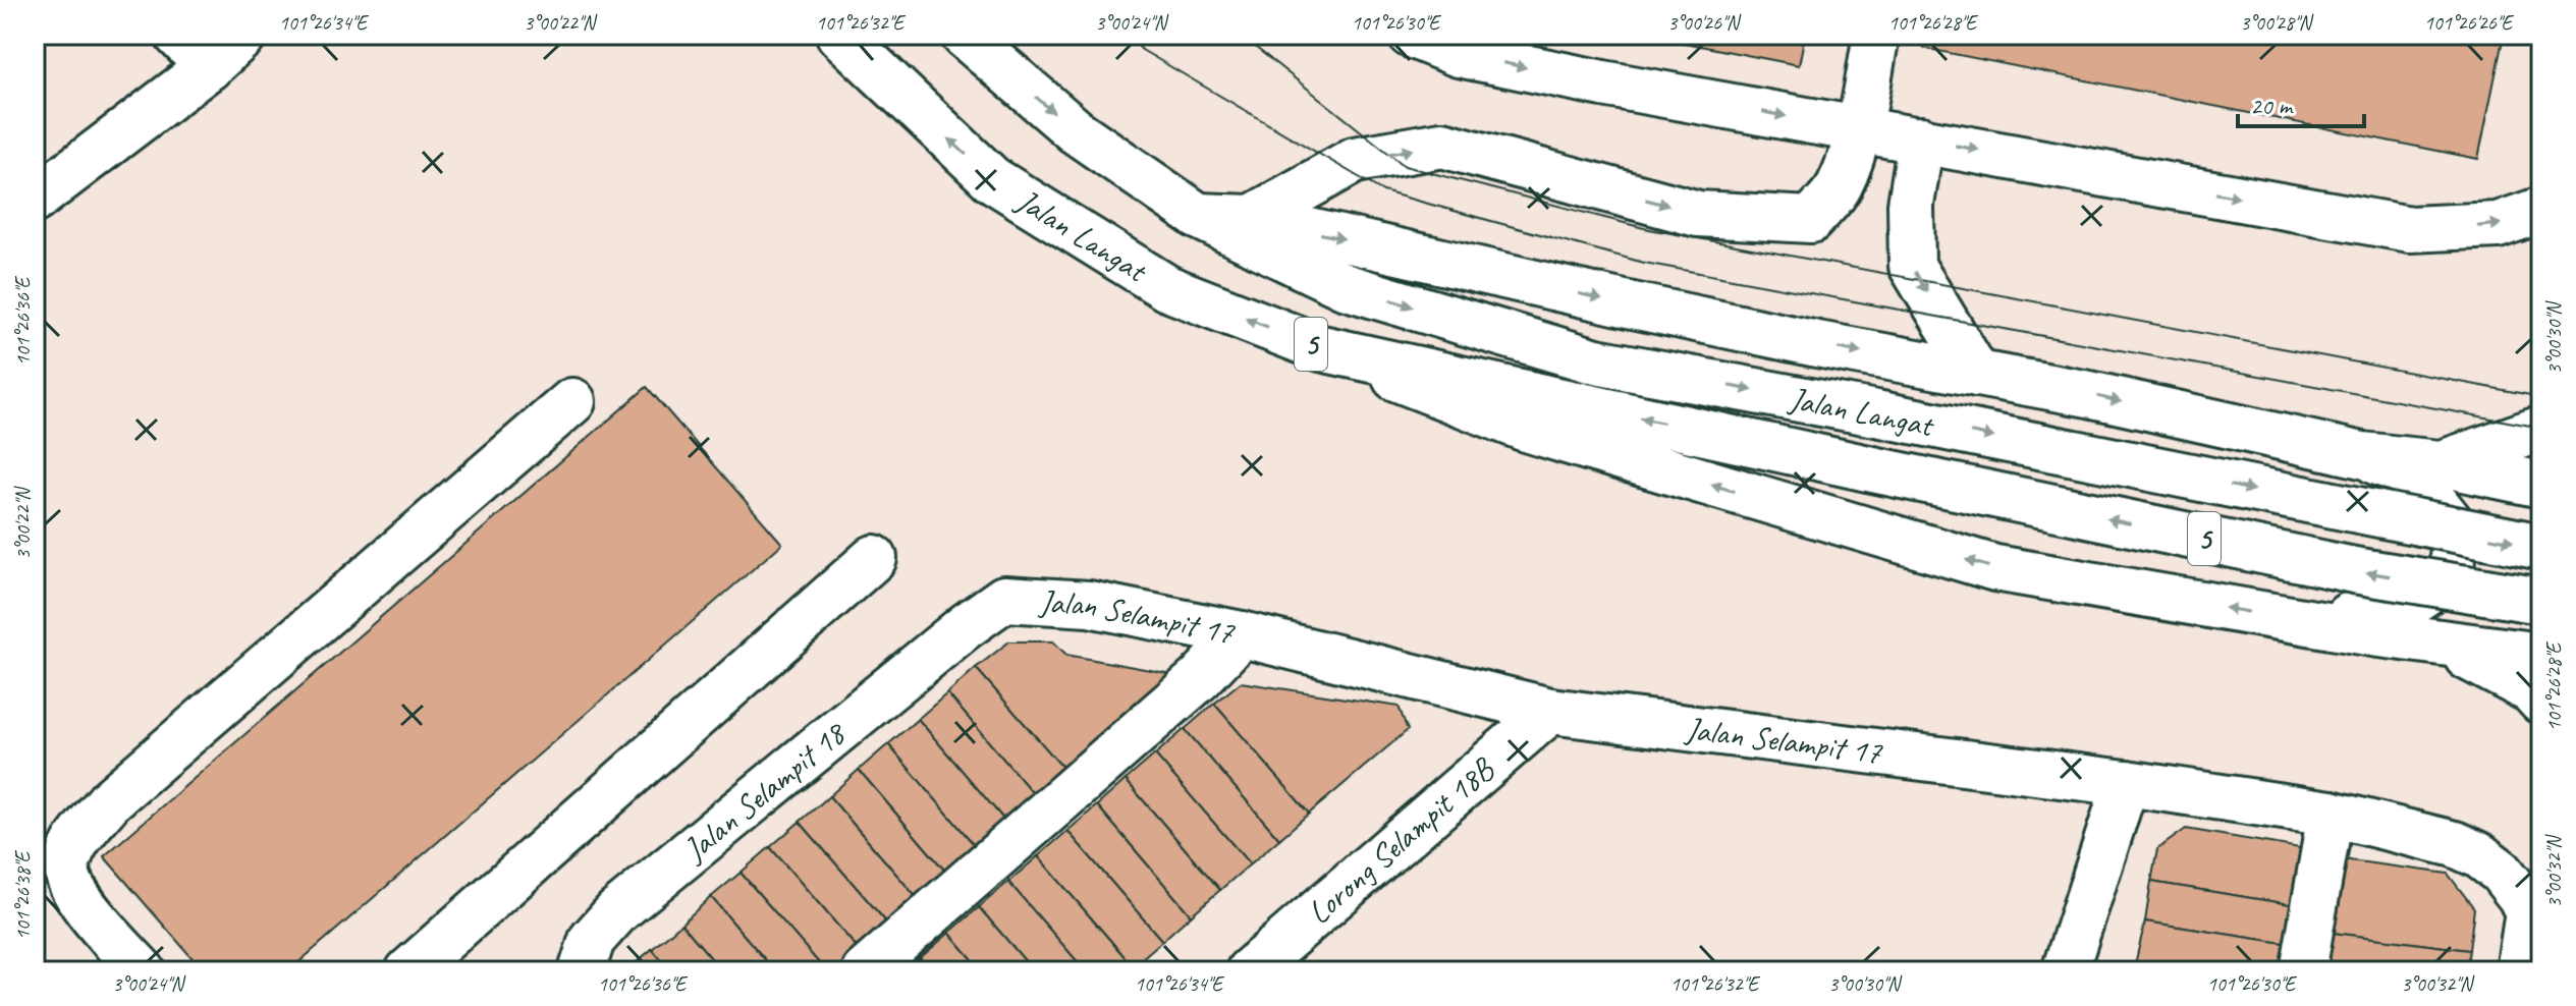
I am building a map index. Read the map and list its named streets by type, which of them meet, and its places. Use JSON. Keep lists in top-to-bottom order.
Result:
{
  "streets": {
    "main road": [
      "Jalan Langat",
      "5",
      "Jalan Selampit 17",
      "Jalan Selampit 18",
      "Lorong Selampit 18B"
    ]
  },
  "crossings": [
    ["Jalan Selampit 17", "Jalan Selampit 18"],
    ["Jalan Selampit 17", "Lorong Selampit 18B"]
  ],
  "scale_bar": "20 m",
  "coordinates": [
    "101°26'34\"E",
    "3°00'22\"N",
    "101°26'32\"E",
    "3°00'24\"N",
    "101°26'30\"E",
    "3°00'26\"N",
    "101°26'28\"E",
    "3°00'28\"N",
    "101°26'26\"E",
    "101°26'36\"E",
    "3°00'30\"N",
    "3°00'32\"N",
    "101°26'38\"E"
  ]
}
